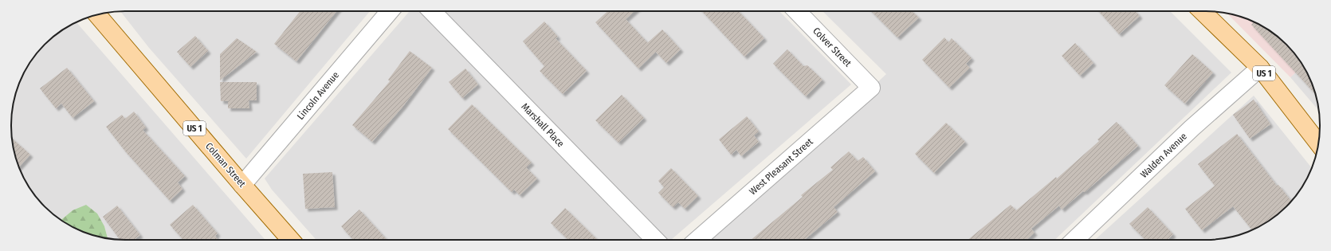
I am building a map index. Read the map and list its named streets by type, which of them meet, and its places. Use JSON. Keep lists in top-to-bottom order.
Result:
{
  "streets": {
    "main road": ["US 1", "Colman Street"],
    "street": [
      "Colver Street",
      "Lincoln Avenue",
      "Marshall Place",
      "Walden Avenue",
      "West Pleasant Street"
    ]
  },
  "crossings": [
    ["Colver Street", "West Pleasant Street"],
    ["US 1", "Walden Avenue"],
    ["Lincoln Avenue", "Colman Street"]
  ]
}
